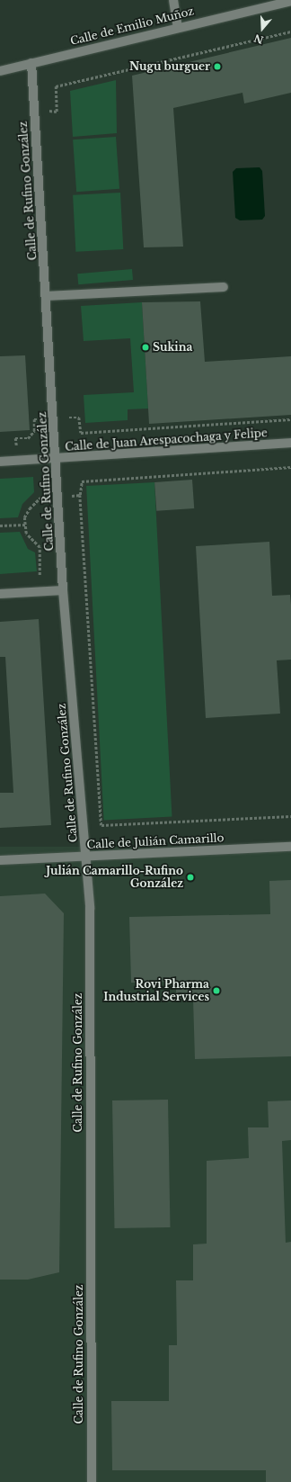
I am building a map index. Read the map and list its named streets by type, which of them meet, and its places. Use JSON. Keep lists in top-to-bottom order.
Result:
{
  "streets": {
    "street": [
      "Calle de Emilio Muñoz",
      "Calle de Rufino González",
      "Calle de Juan Arespacochaga y Felipe",
      "Calle de Julián Camarillo"
    ]
  },
  "crossings": [
    ["Calle de Emilio Muñoz", "Calle de Rufino González"],
    ["Calle de Rufino González", "Calle de Juan Arespacochaga y Felipe"],
    ["Calle de Rufino González", "Calle de Julián Camarillo"]
  ],
  "places": [
    "Nugu burguer",
    "Sukina",
    "Julián Camarillo-Rufino González",
    "Rovi Pharma Industrial Services"
  ],
  "north": "bottom"
}
